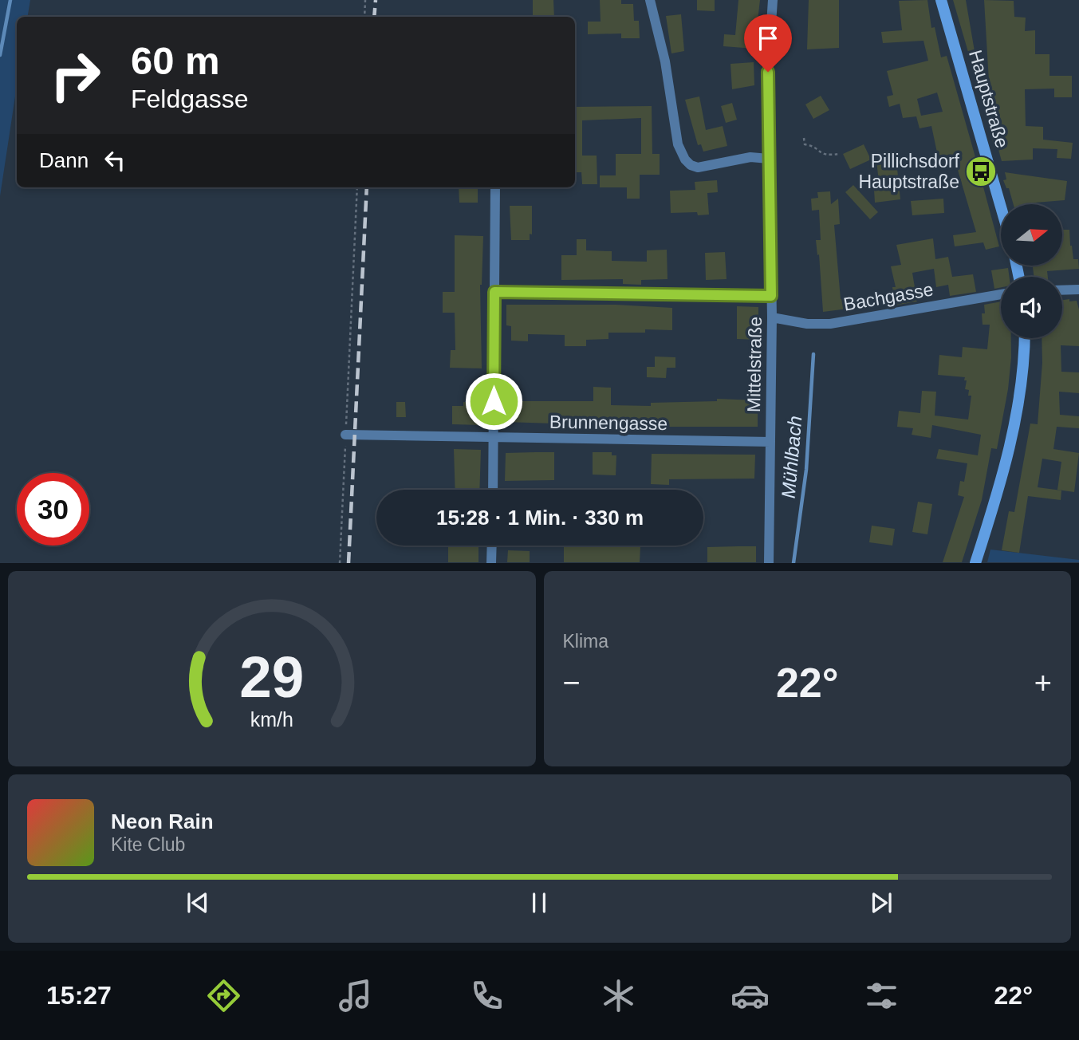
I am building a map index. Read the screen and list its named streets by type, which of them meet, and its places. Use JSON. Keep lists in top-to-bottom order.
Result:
{
  "streets": {
    "main road": ["Hauptstraße"],
    "street": ["Bachgasse", "Mittelstraße", "Brunnengasse"]
  },
  "crossings": [
    ["Bachgasse", "Mittelstraße"],
    ["Mittelstraße", "Brunnengasse"]
  ],
  "water": ["Mühlbach"],
  "places": {
    "bus stop": ["Pillichsdorf Hauptstraße"]
  },
  "north": "right",
  "page": {
    "turn": ["60 m", "Feldgasse"],
    "then": "Dann",
    "limit": "30",
    "trip": "15:28 · 1 Min. · 330 m",
    "tile": "Klima",
    "heat": ["−", "22°", "+"],
    "song": ["Neon Rain", "Kite Club"],
    "tabs": ["15:27", "22°"],
    "gauge": ["29", "km/h"]
  }
}
